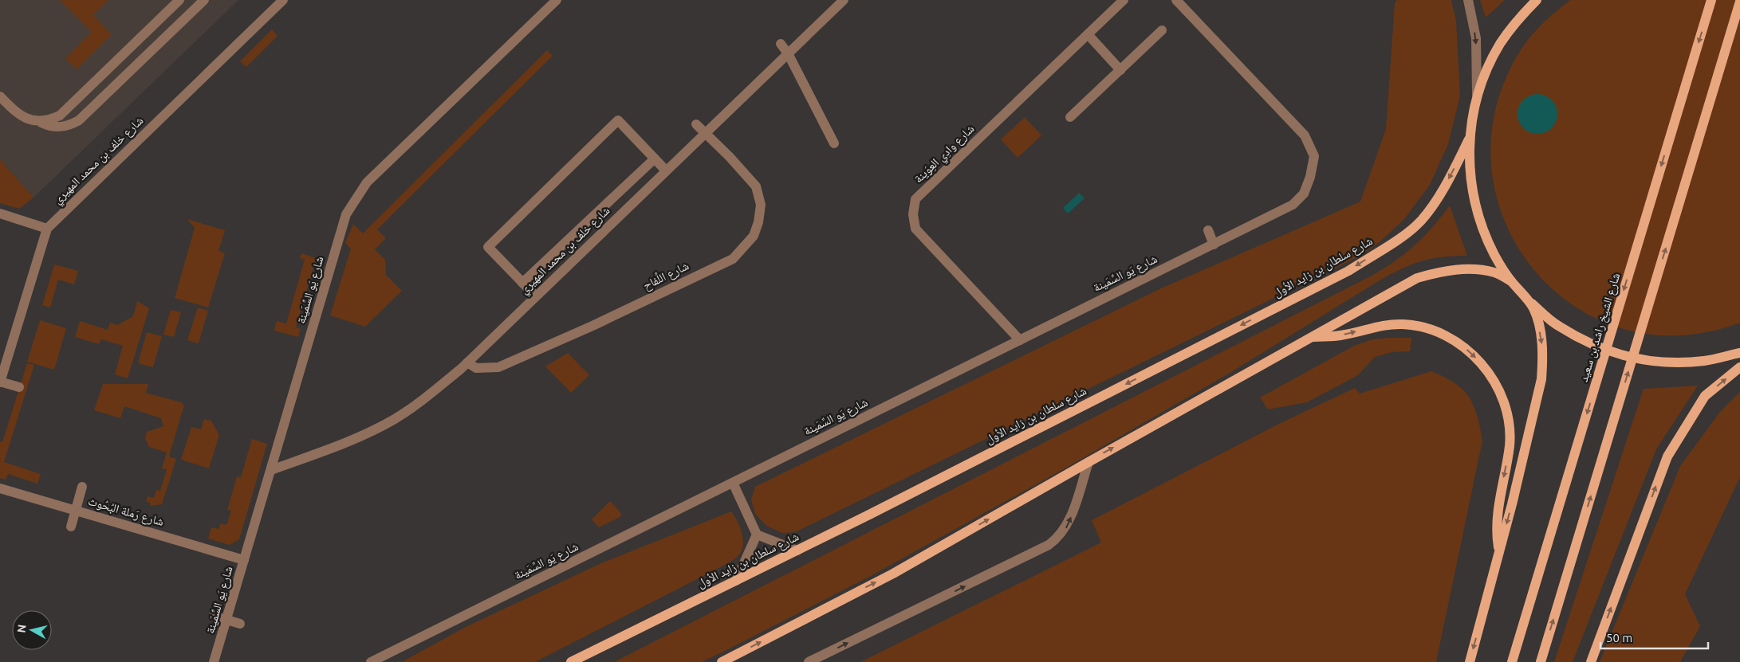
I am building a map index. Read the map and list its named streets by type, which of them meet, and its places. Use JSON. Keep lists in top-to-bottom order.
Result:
{
  "streets": {
    "main road": ["شارع سلطان بن زايد الأول", "شارع الشيخ راشد بن سعيد"],
    "street": [
      "شارع وادِي العِوَينة",
      "شارع خلف بن محمد المهيري",
      "شارع يَو السِّمَينة",
      "شارع اللِّفاح",
      "شارع رَملة البُحُوث"
    ]
  },
  "crossings": [
    ["شارع وادِي العِوَينة", "شارع يَو السِّمَينة"],
    ["شارع خلف بن محمد المهيري", "شارع يَو السِّمَينة"],
    ["شارع خلف بن محمد المهيري", "شارع اللِّفاح"],
    ["شارع يَو السِّمَينة", "شارع رَملة البُحُوث"]
  ],
  "scale_bar": "50 m",
  "north": "left"
}
